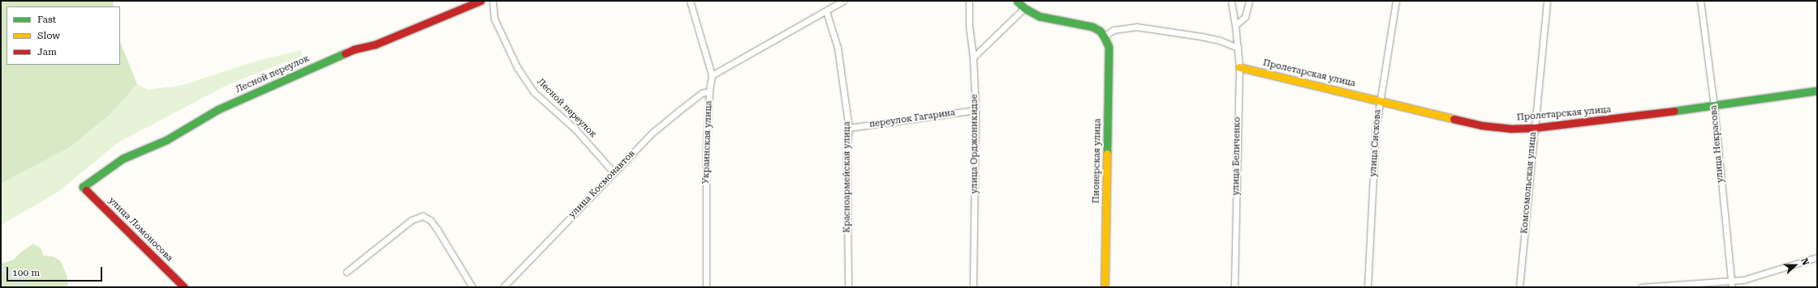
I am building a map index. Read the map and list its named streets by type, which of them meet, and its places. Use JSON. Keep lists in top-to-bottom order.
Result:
{
  "streets": {
    "street": [
      "Пролетарская улица",
      "Лесной переулок",
      "переулок Гагарина",
      "Украинская улица",
      "улица Сискова",
      "улица Орджоникидзе",
      "улица Некрасова",
      "улица Беличенко",
      "Пионерская улица",
      "Красноармейская улица",
      "Комсомольская улица",
      "улица Космонавтов",
      "улица Ломоносова"
    ]
  },
  "crossings": [
    ["Пролетарская улица", "улица Сискова"],
    ["Пролетарская улица", "улица Некрасова"],
    ["Пролетарская улица", "улица Беличенко"],
    ["Пролетарская улица", "Комсомольская улица"],
    ["Лесной переулок", "улица Космонавтов"],
    ["Лесной переулок", "улица Ломоносова"],
    ["переулок Гагарина", "улица Орджоникидзе"],
    ["переулок Гагарина", "Красноармейская улица"],
    ["Украинская улица", "улица Космонавтов"]
  ],
  "legend": ["Fast", "Slow", "Jam"],
  "scale_bar": "100 m",
  "north": "right"
}
